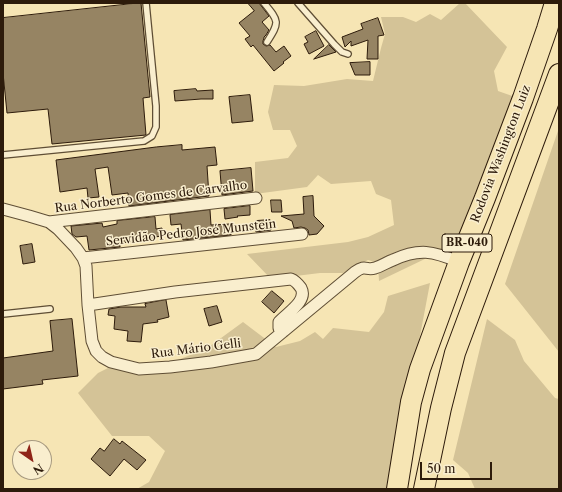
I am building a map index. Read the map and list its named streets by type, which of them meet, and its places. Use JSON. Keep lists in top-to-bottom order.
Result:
{
  "streets": {
    "highway": ["Rodovia Washington Luiz", "BR-040"],
    "street": ["Rua Norberto Gomes de Carvalho", "Servidão Pedro José Munstein", "Rua Mário Gelli"]
  },
  "crossings": [
    ["Rodovia Washington Luiz", "Rua Mário Gelli"],
    ["Rua Norberto Gomes de Carvalho", "Rua Mário Gelli"],
    ["Servidão Pedro José Munstein", "Rua Mário Gelli"]
  ],
  "scale_bar": "50 m",
  "north": "bottom right"
}
